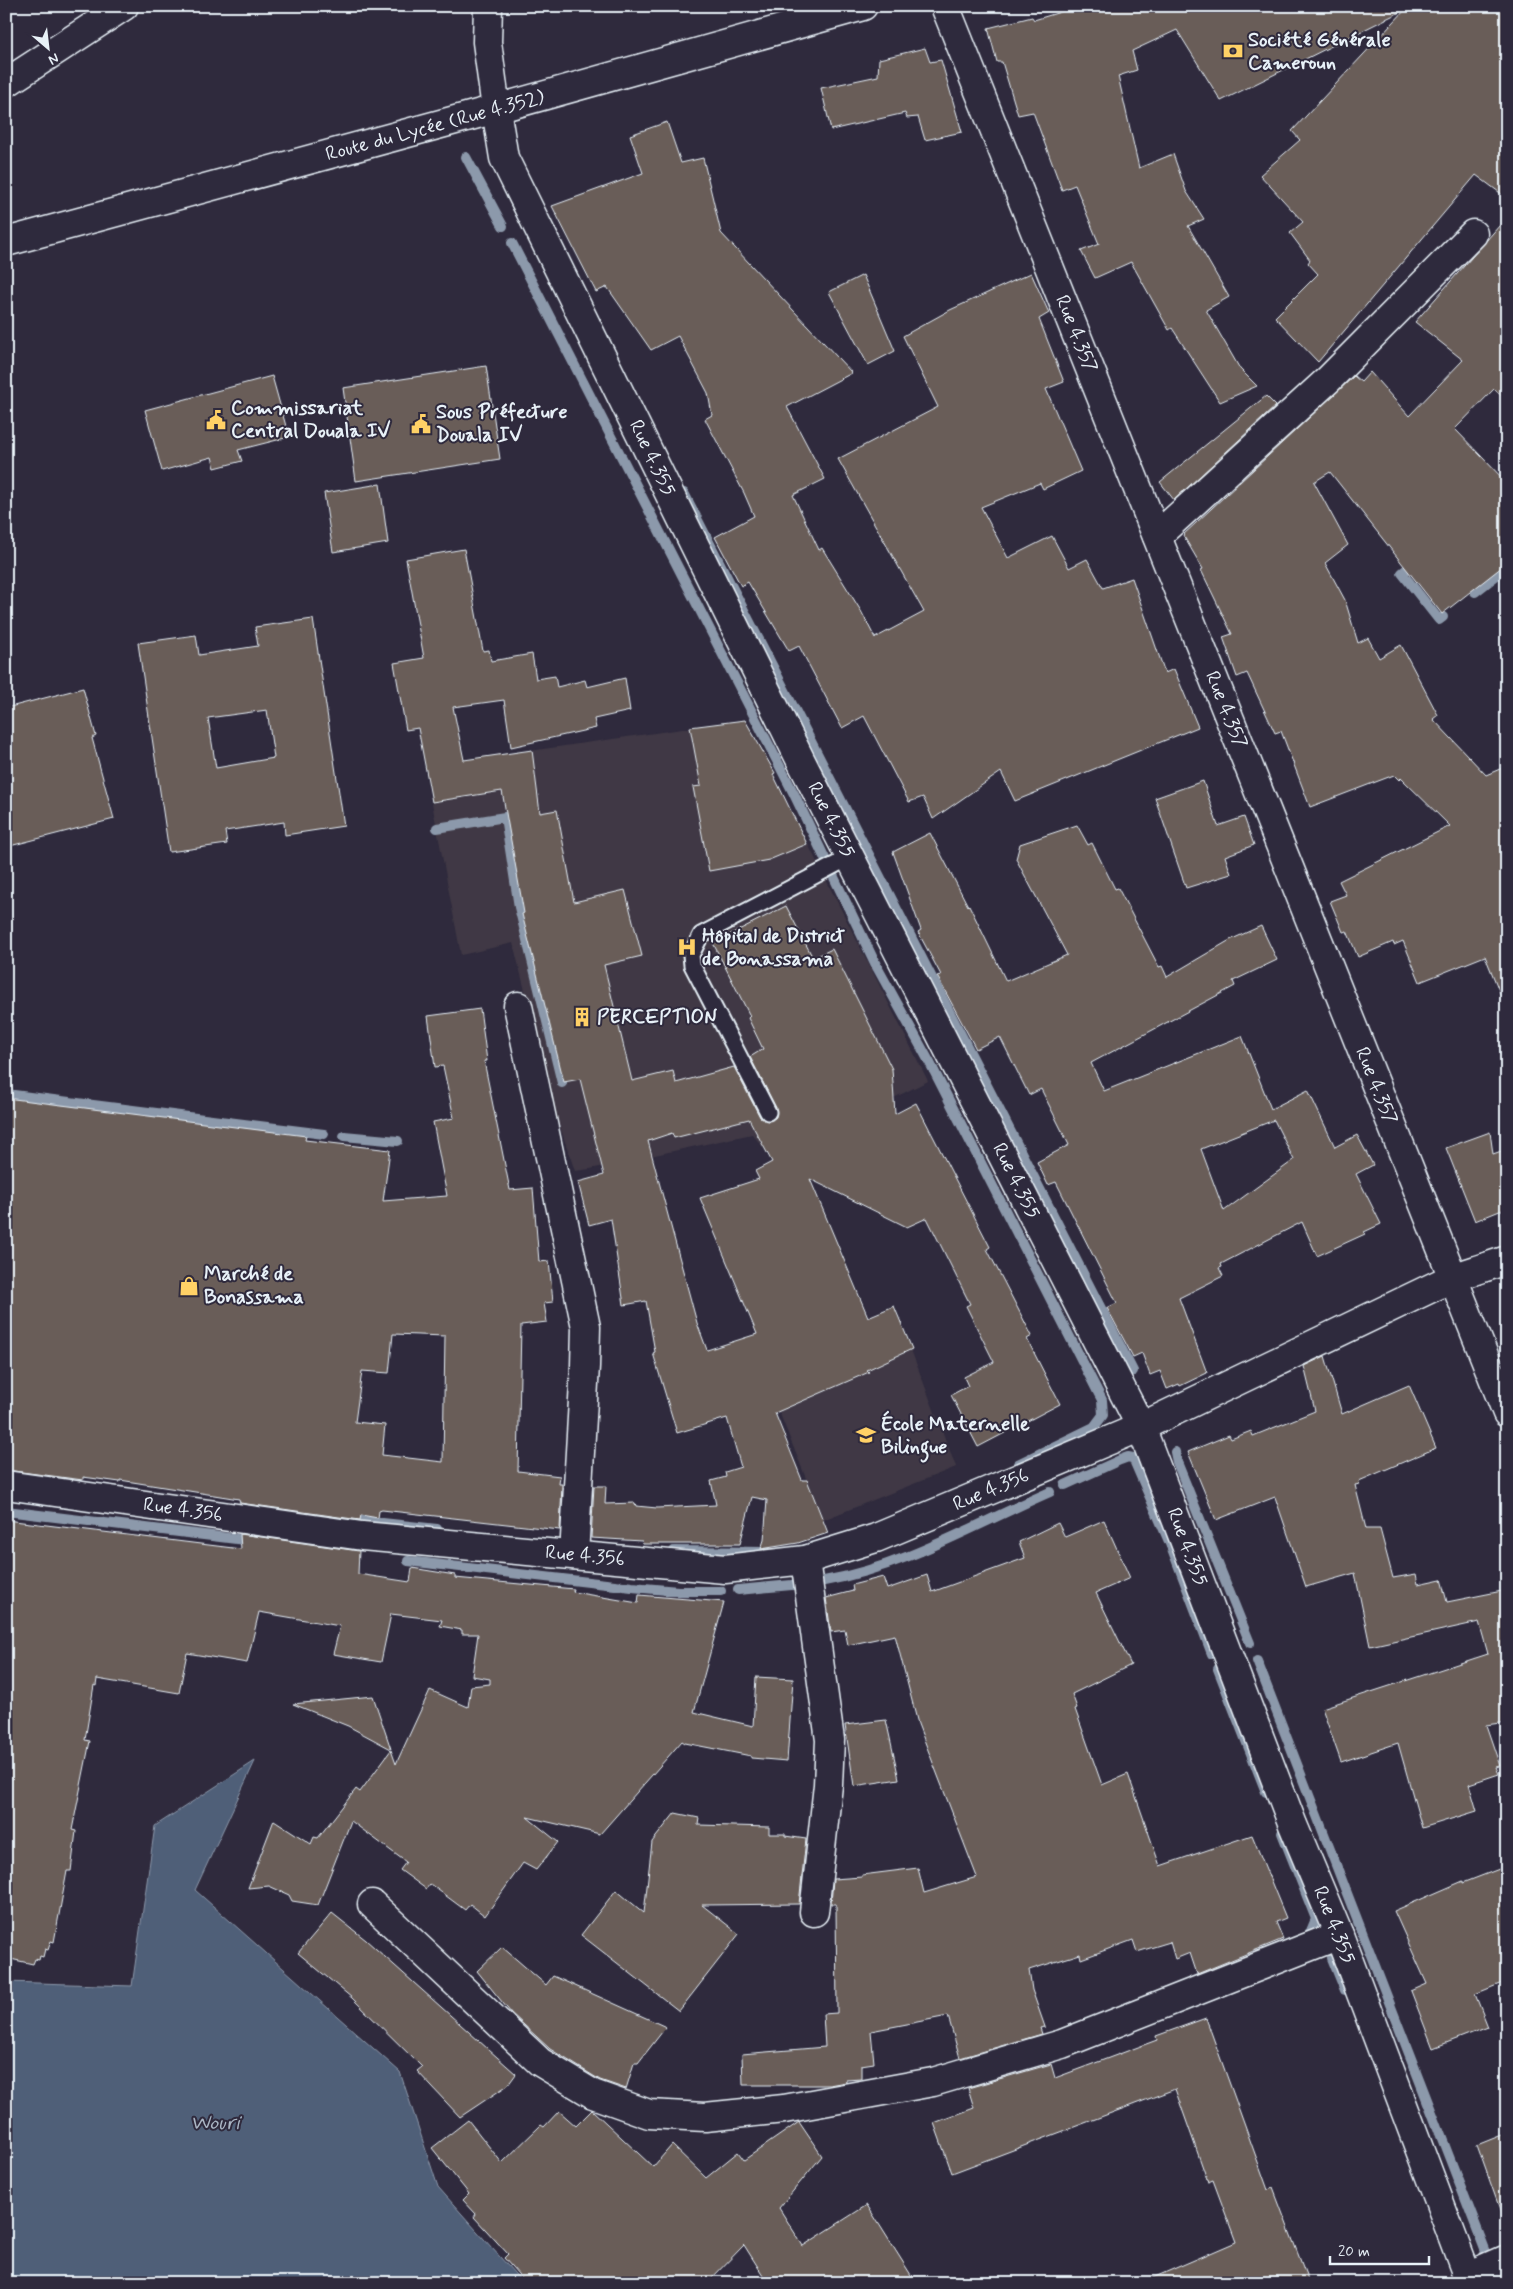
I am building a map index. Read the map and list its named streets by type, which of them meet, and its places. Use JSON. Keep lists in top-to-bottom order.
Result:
{
  "streets": {
    "main road": [
      "Route du Lycée (Rue 4.352)",
      "Rue 4.357",
      "Rue 4.355",
      "Rue 4.356"
    ]
  },
  "crossings": [
    ["Route du Lycée (Rue 4.352)", "Rue 4.355"],
    ["Rue 4.357", "Rue 4.356"],
    ["Rue 4.355", "Rue 4.356"]
  ],
  "water": ["Wouri"],
  "places": {
    "bank": ["Société Générale Cameroun"],
    "public building": ["Commissariat Central Douala IV", "Sous Préfecture Douala IV"],
    "hospital": ["Hôpital de District de Bonassama"],
    "building": ["PERCEPTION"],
    "shop": ["Marché de Bonassama"],
    "school or university": ["École Maternelle Bilingue"]
  },
  "scale_bar": "20 m",
  "north": "bottom right"
}
